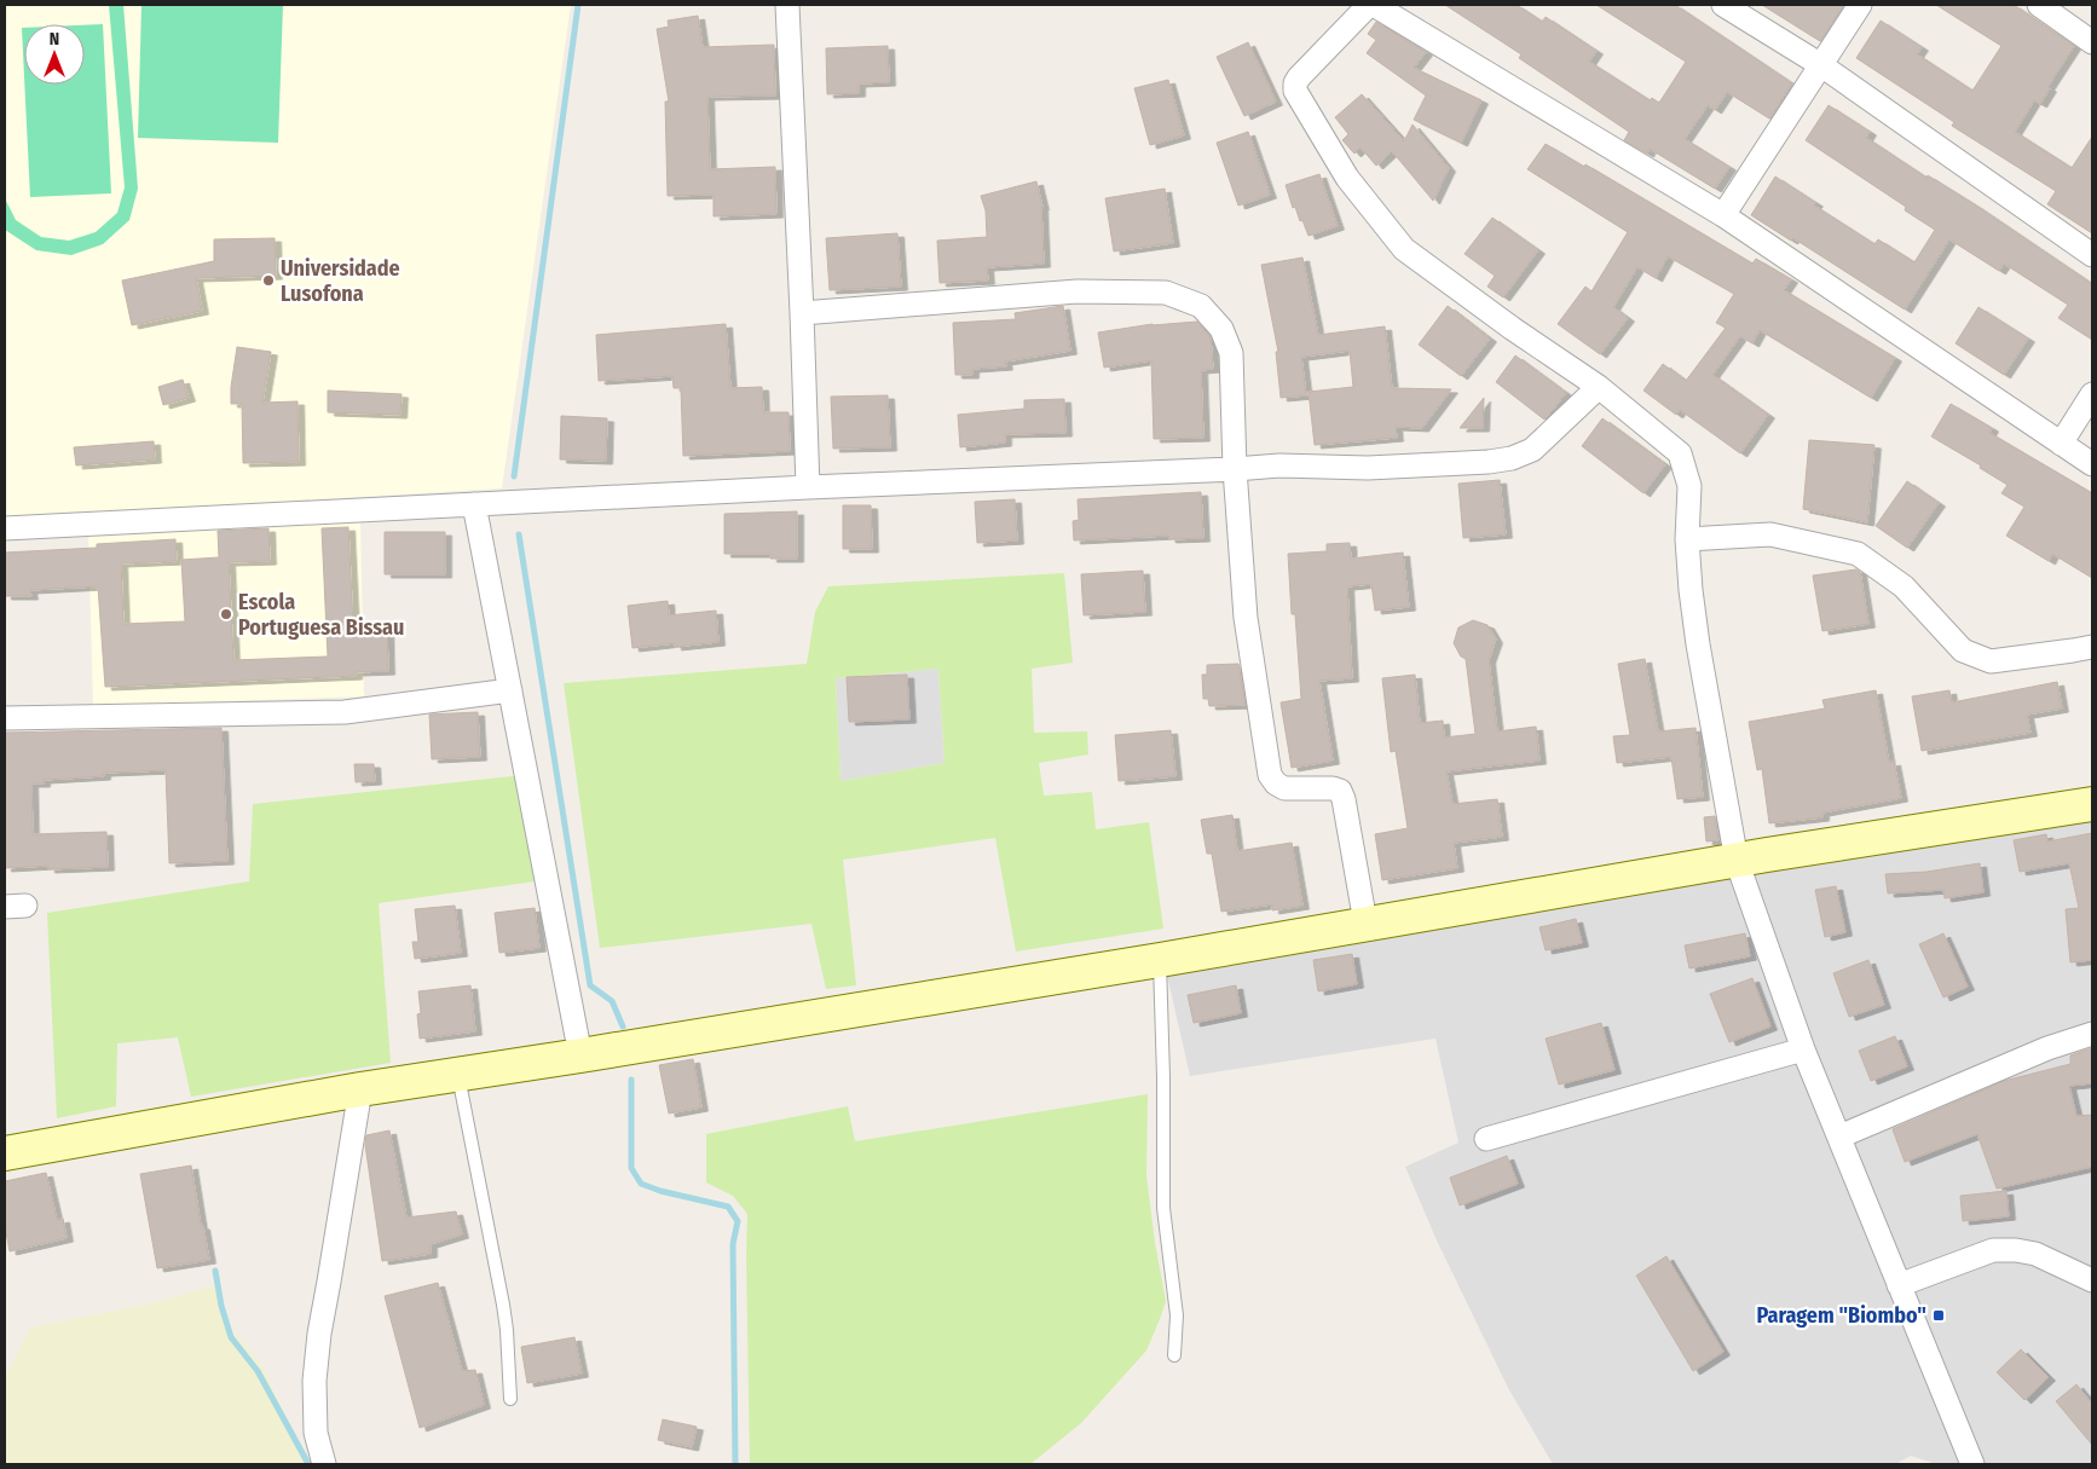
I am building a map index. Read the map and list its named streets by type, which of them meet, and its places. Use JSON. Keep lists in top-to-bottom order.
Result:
{
  "places": {
    "other": ["Universidade Lusofona", "Escola Portuguesa Bissau"],
    "transit": ["Paragem \"Biombo\""]
  },
  "north": "top"
}
